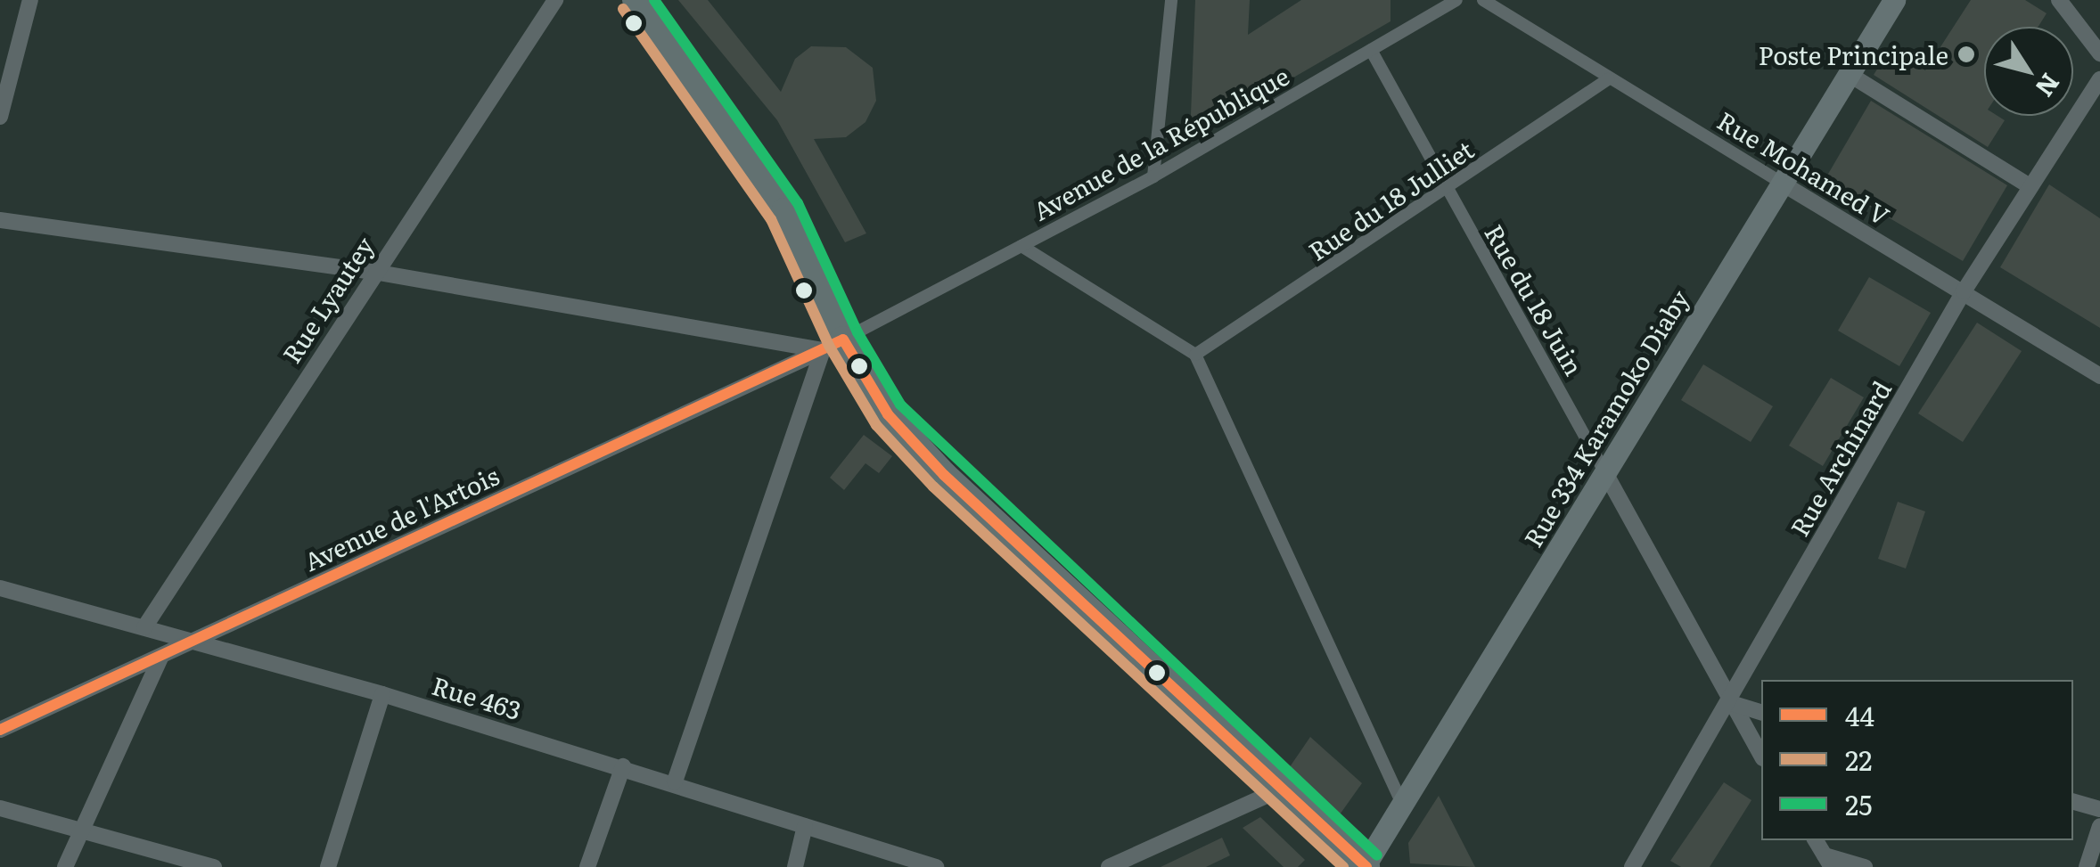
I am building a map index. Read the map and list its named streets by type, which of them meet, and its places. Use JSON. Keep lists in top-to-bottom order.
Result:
{
  "streets": {
    "main road": ["Rue 334 Karamoko Diaby"],
    "street": [
      "Avenue de la République",
      "Rue Mohamed V",
      "Rue du 18 Julliet",
      "Rue Lyautey",
      "Rue du 18 Juin",
      "Rue Archinard",
      "Avenue de l'Artois",
      "Rue 463"
    ]
  },
  "crossings": [
    ["Avenue de la République", "Rue du 18 Juin"],
    ["Avenue de la République", "Avenue de l'Artois"],
    ["Rue Mohamed V", "Rue du 18 Julliet"],
    ["Rue Mohamed V", "Rue 334 Karamoko Diaby"],
    ["Rue Mohamed V", "Rue Archinard"],
    ["Rue du 18 Julliet", "Rue du 18 Juin"],
    ["Rue Lyautey", "Rue 463"],
    ["Rue du 18 Juin", "Rue 334 Karamoko Diaby"],
    ["Rue du 18 Juin", "Rue Archinard"],
    ["Avenue de l'Artois", "Rue 463"]
  ],
  "places": ["Poste Principale"],
  "lines": ["transit line 25", "transit line 22", "transit line 44"],
  "legend": ["44", "22", "25"],
  "north": "bottom right"
}
